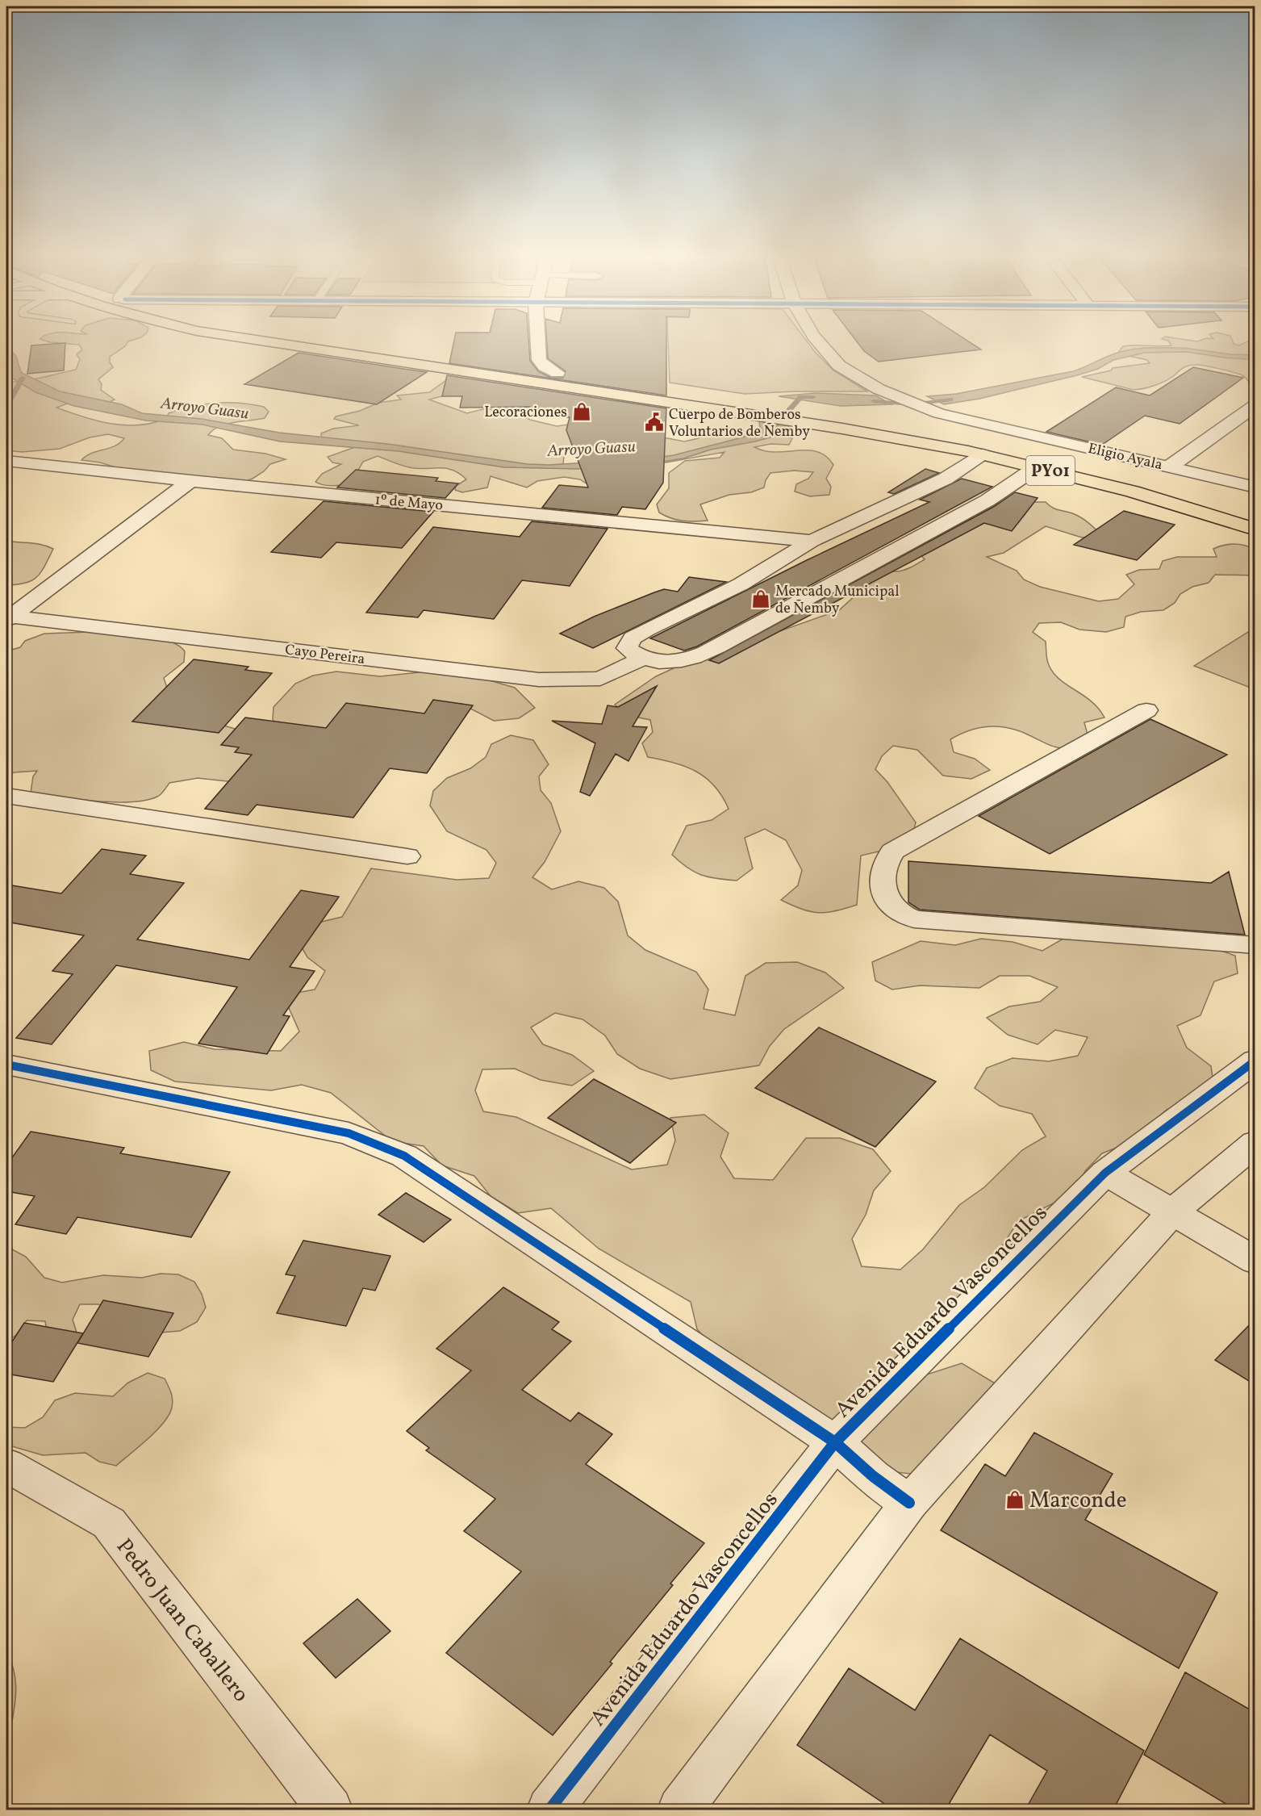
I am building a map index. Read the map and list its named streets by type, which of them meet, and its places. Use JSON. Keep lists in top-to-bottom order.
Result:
{
  "streets": {
    "highway": ["PY01"],
    "street": [
      "Eligio Ayala",
      "1º de Mayo",
      "Cayo Pereira",
      "Avenida Eduardo Vasconcellos",
      "Pedro Juan Caballero"
    ]
  },
  "water": ["Arroyo Guasu"],
  "places": {
    "shop": ["Lecoraciones", "Mercado Municipal de Ñemby", "Marconde"],
    "public building": ["Cuerpo de Bomberos Voluntarios de Ñemby"]
  }
}
